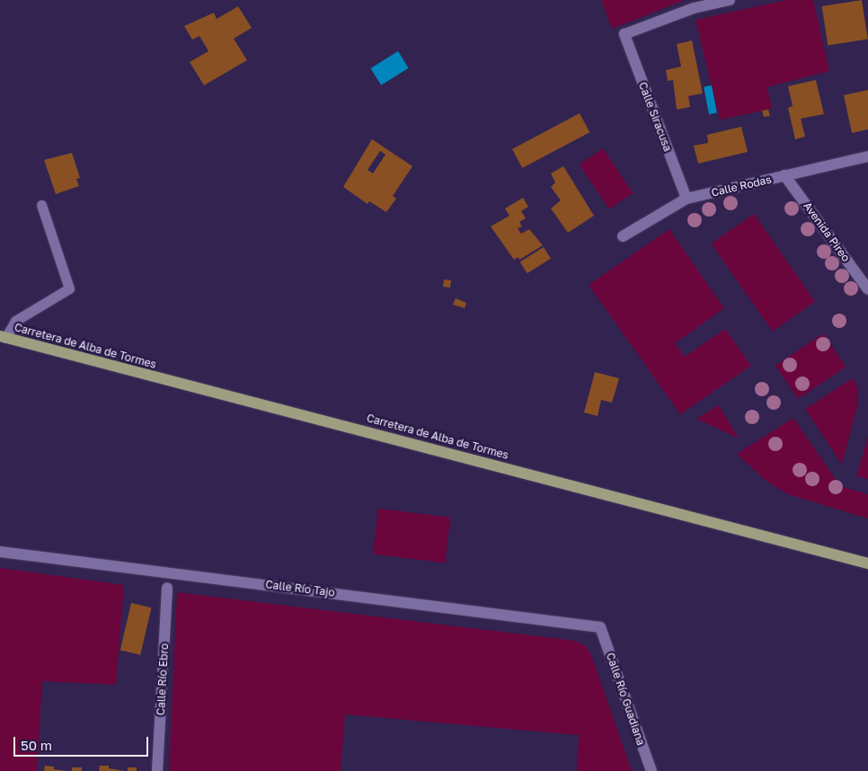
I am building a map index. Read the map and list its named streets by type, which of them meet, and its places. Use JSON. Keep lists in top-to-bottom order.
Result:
{
  "streets": {
    "main road": ["Carretera de Alba de Tormes"],
    "street": [
      "Calle Siracusa",
      "Calle Rodas",
      "Avenida Pireo",
      "Calle Río Tajo",
      "Calle Río Ebro",
      "Calle Río Guadiana"
    ]
  },
  "crossings": [
    ["Calle Siracusa", "Calle Rodas"],
    ["Calle Rodas", "Avenida Pireo"],
    ["Calle Río Tajo", "Calle Río Guadiana"]
  ],
  "scale_bar": "50 m"
}
